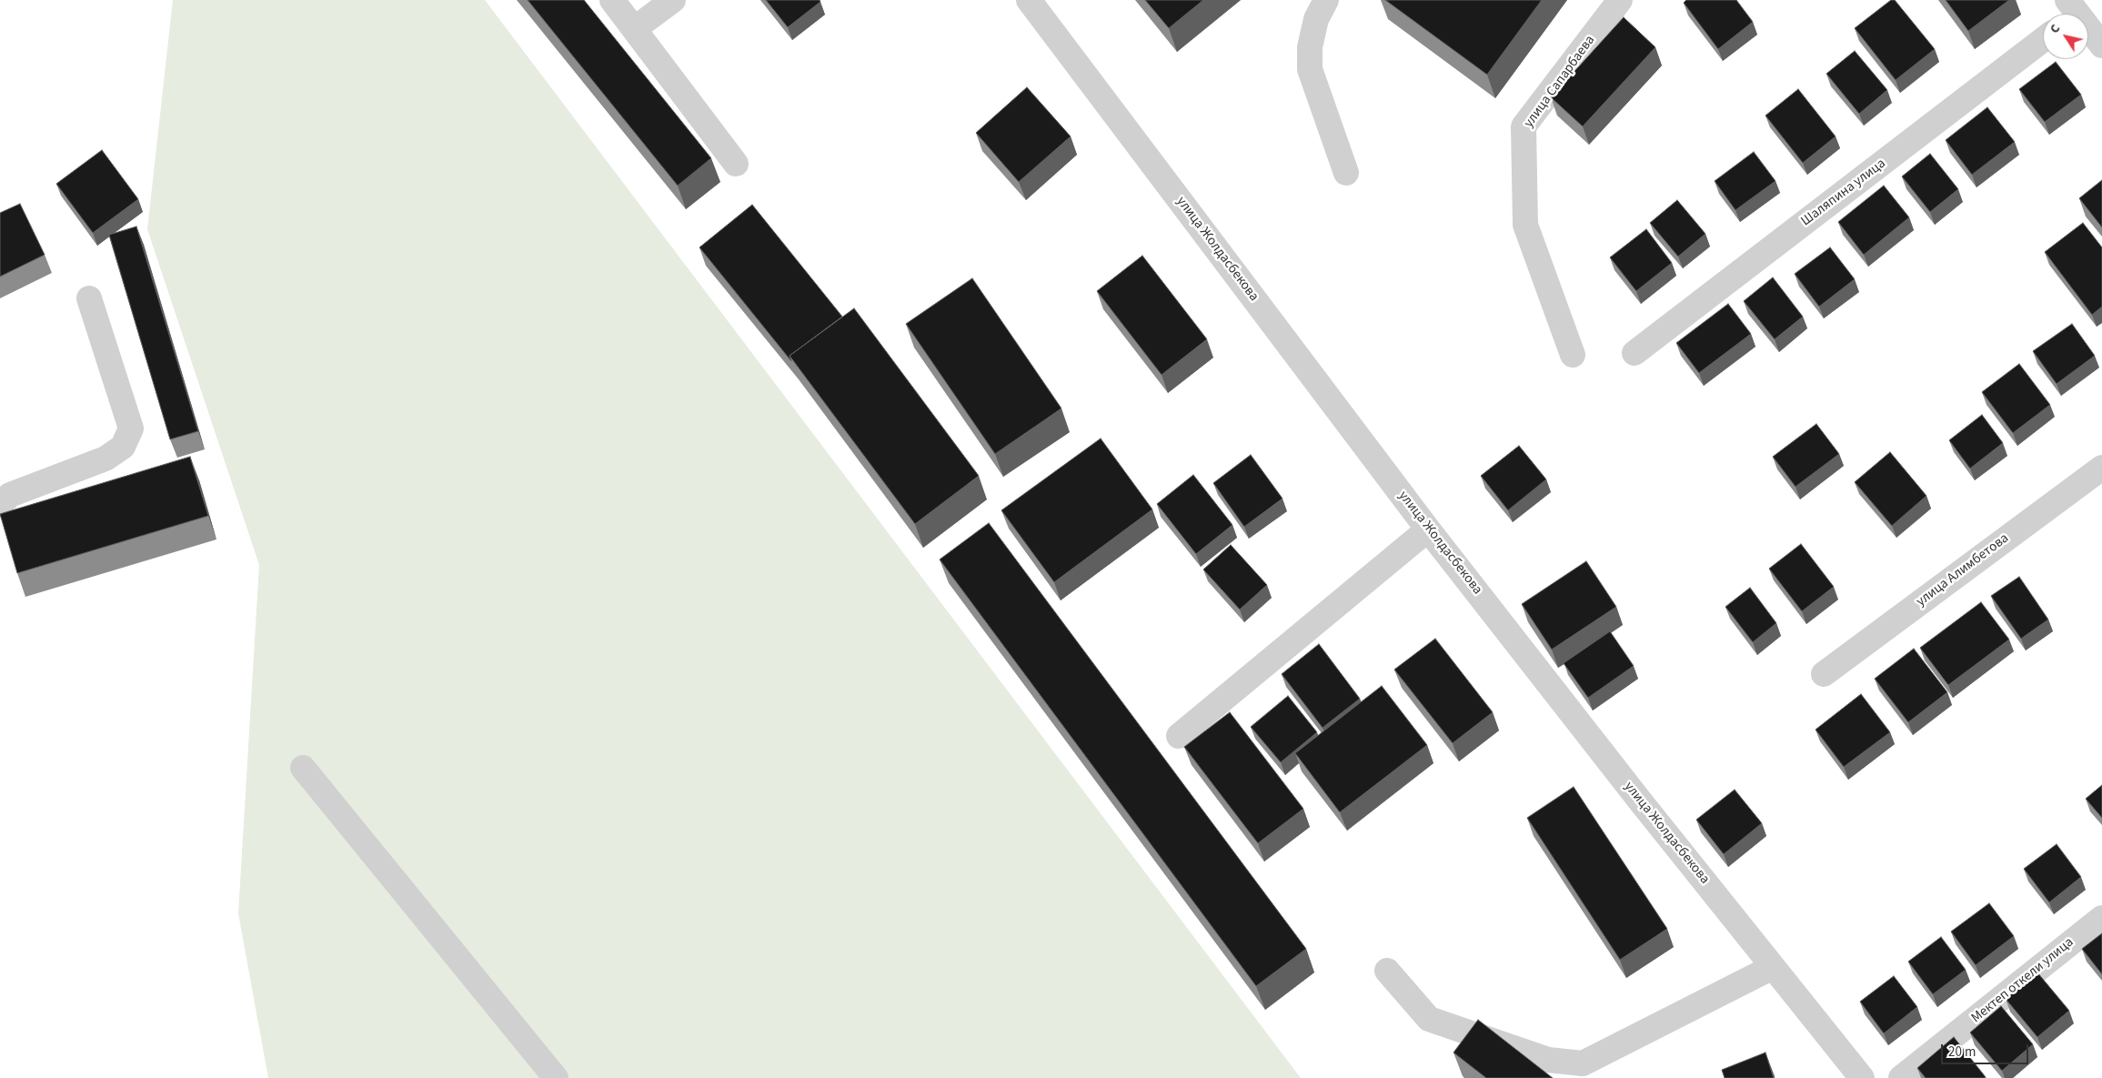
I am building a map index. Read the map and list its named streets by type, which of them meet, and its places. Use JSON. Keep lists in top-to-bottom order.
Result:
{
  "streets": {
    "street": [
      "улица Сапарбаева",
      "Шаляпина улица",
      "улица Жолдасбекова",
      "улица Алимбетова",
      "Мектеп откели улица"
    ]
  },
  "scale_bar": "20 m",
  "north": "top left"
}
